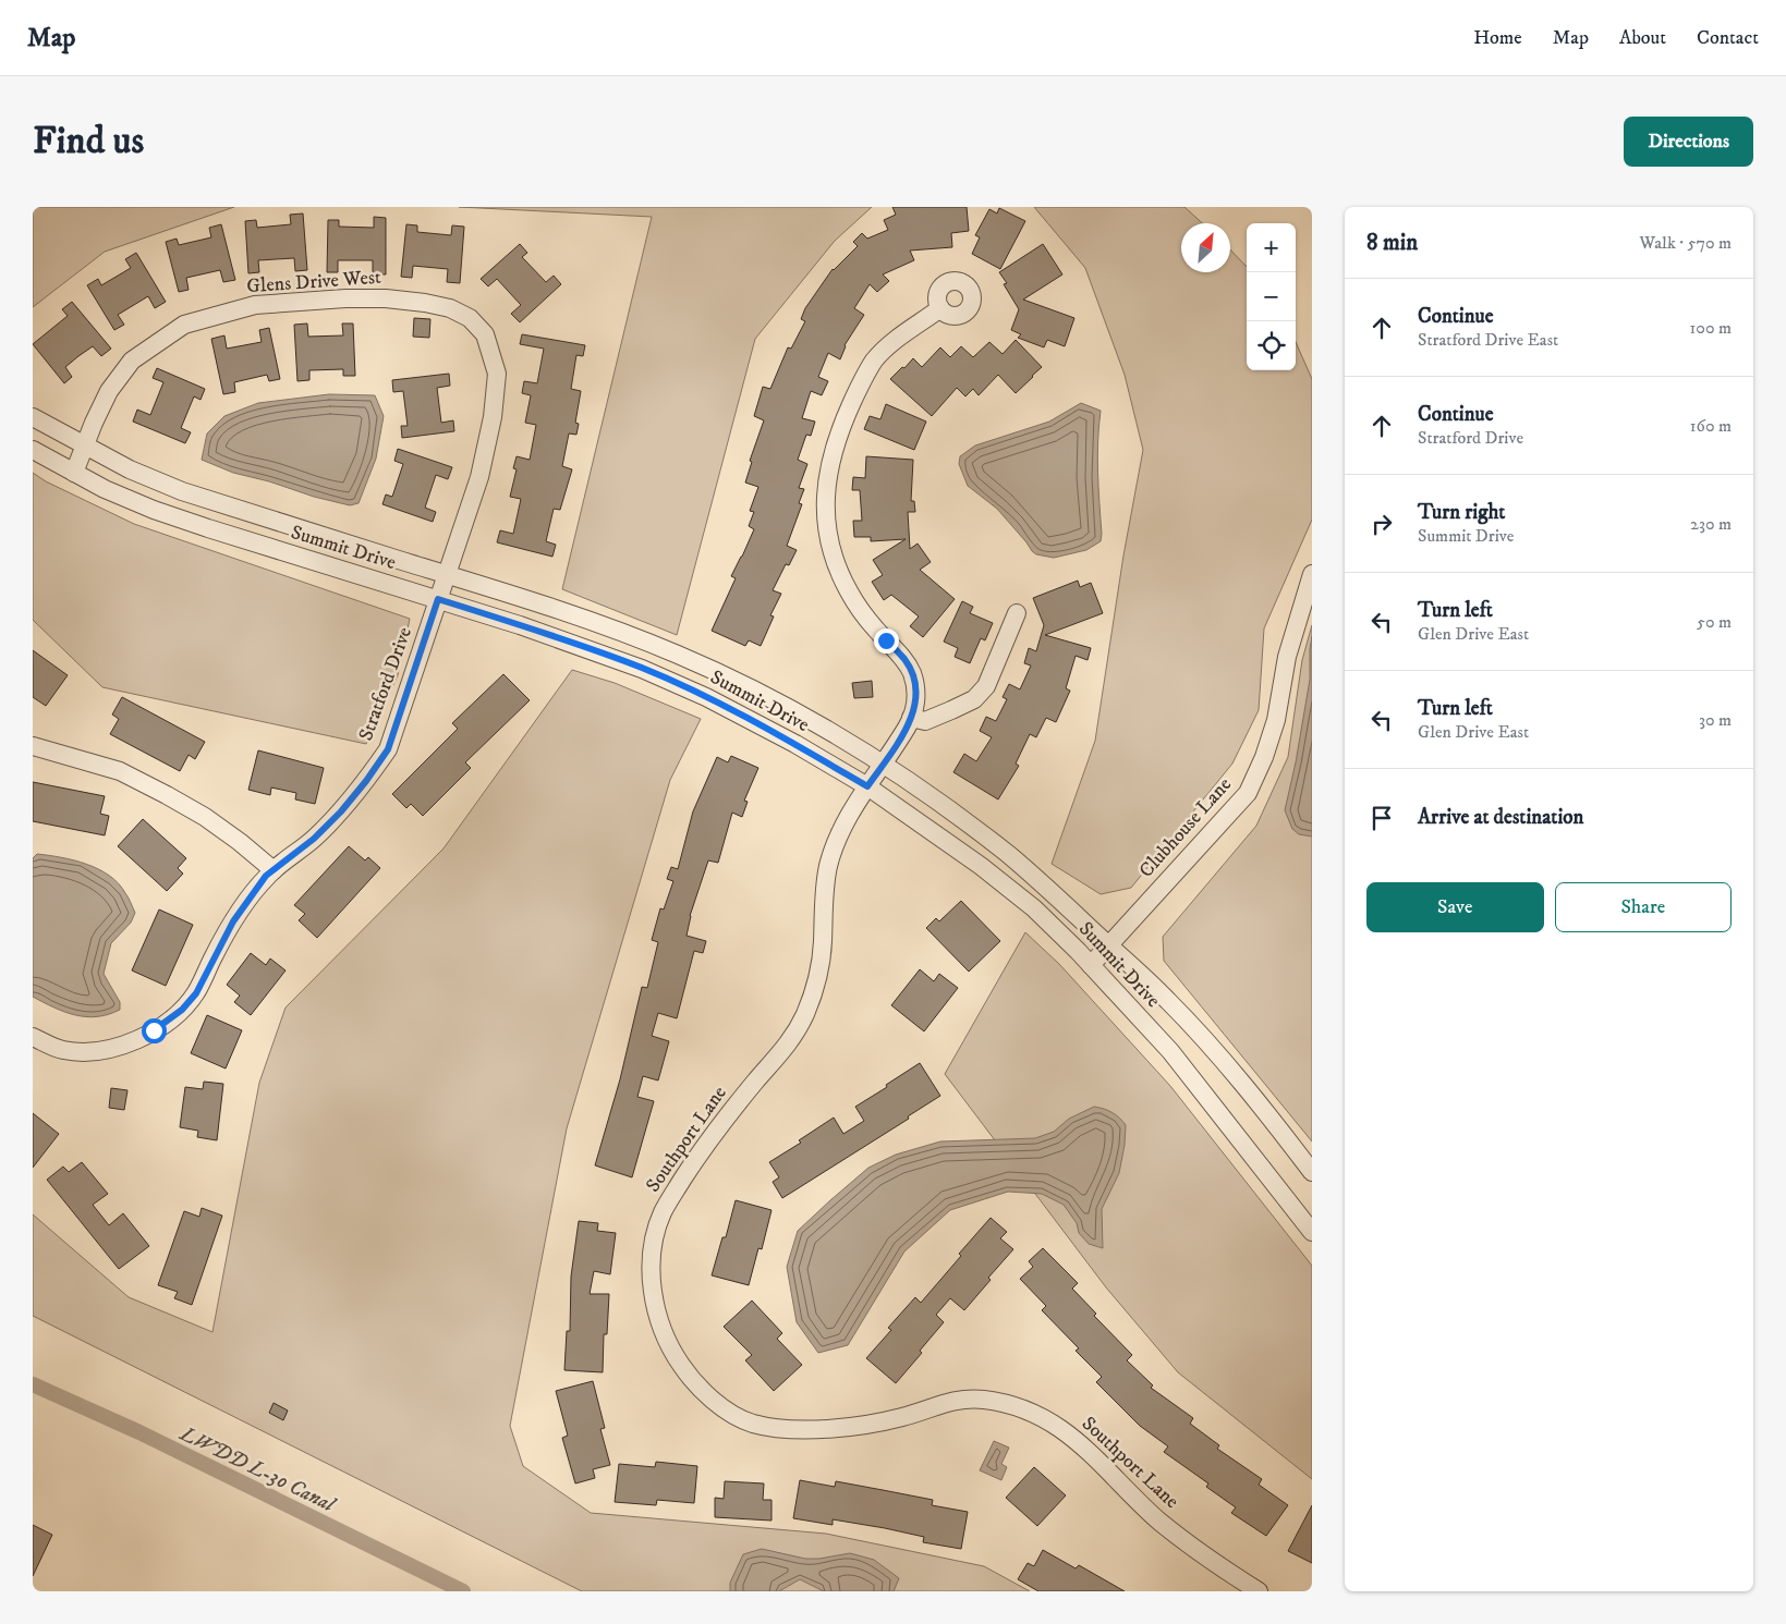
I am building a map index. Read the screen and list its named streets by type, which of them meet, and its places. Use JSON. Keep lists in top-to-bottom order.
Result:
{
  "streets": {
    "street": [
      "Glens Drive West",
      "Summit Drive",
      "Stratford Drive",
      "Clubhouse Lane",
      "Southport Lane"
    ]
  },
  "crossings": [
    ["Glens Drive West", "Summit Drive"],
    ["Glens Drive West", "Stratford Drive"],
    ["Summit Drive", "Stratford Drive"],
    ["Summit Drive", "Clubhouse Lane"],
    ["Summit Drive", "Southport Lane"]
  ],
  "water": ["LWDD L-30 Canal"],
  "north": "top right",
  "page": {
    "header": "Map",
    "nav": [
      "Home",
      "Map",
      "About",
      "Contact"
    ],
    "buttons": [
      "Directions",
      ["Save", "Share"]
    ],
    "title": "Find us",
    "heading": ["8 min", "Walk · 570 m"],
    "map_buttons": ["+", "−"],
    "list": [
      ["Continue", "Stratford Drive East", "100 m"],
      ["Continue", "Stratford Drive", "160 m"],
      ["Turn right", "Summit Drive", "230 m"],
      ["Turn left", "Glen Drive East", "50 m"],
      ["Turn left", "Glen Drive East", "30 m"],
      "Arrive at destination"
    ]
  }
}
